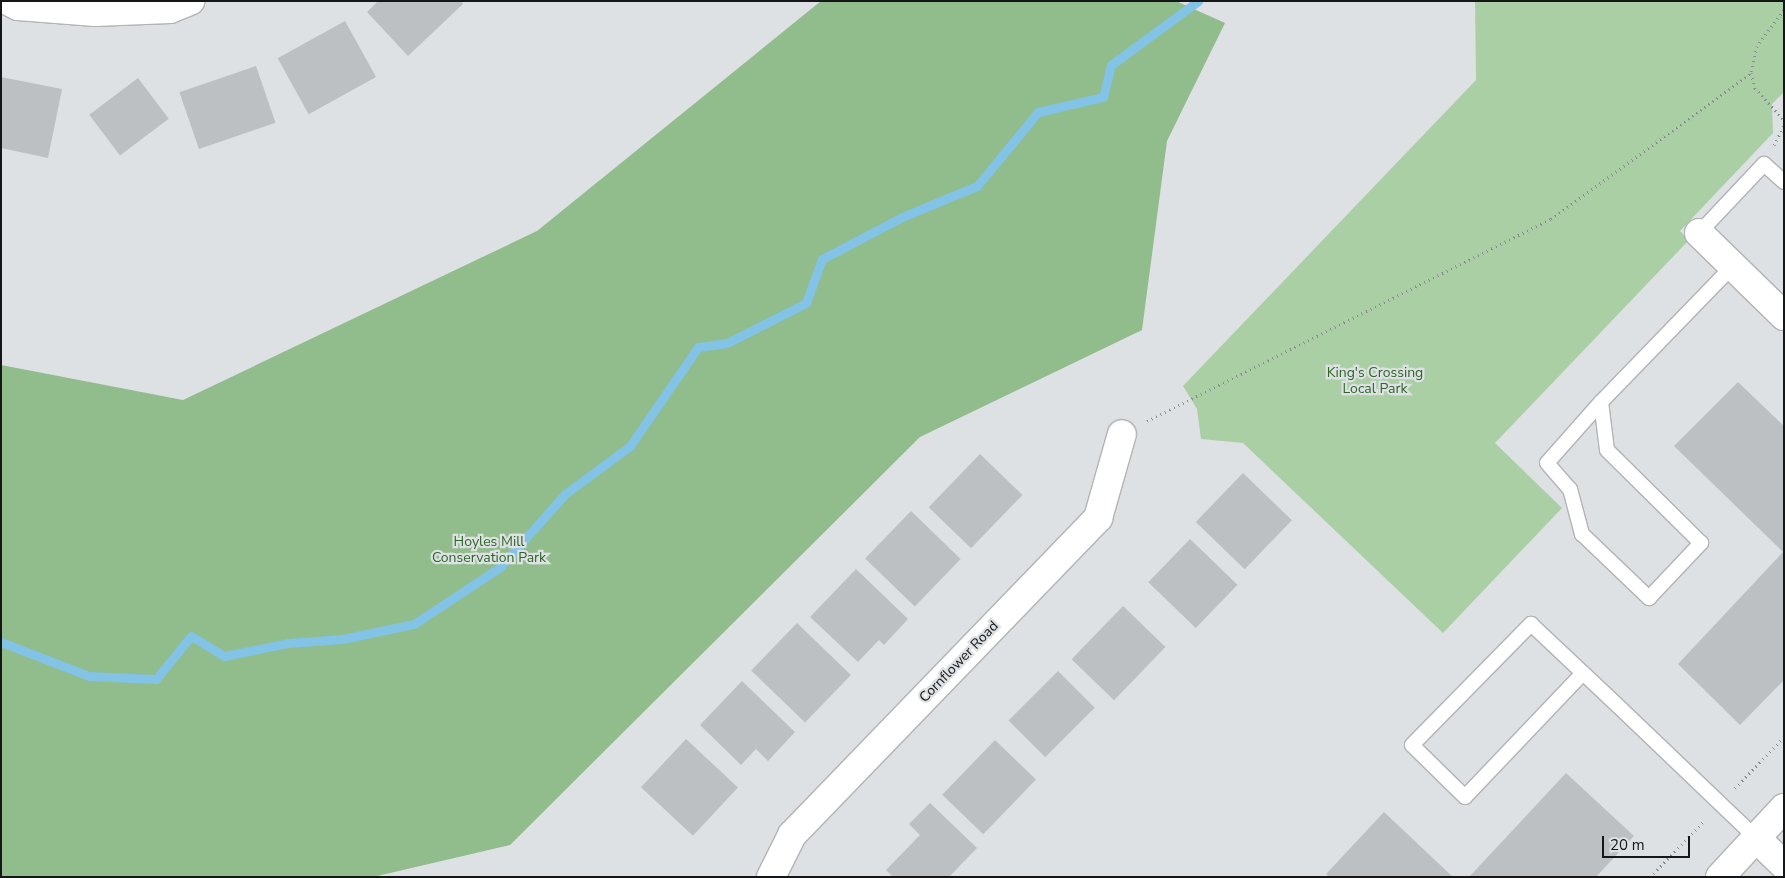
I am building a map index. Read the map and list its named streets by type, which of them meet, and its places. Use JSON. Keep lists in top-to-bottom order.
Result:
{
  "streets": {
    "street": ["Cornflower Road"]
  },
  "parks": ["King's Crossing Local Park", "Hoyles Mill Conservation Park"],
  "scale_bar": "20 m"
}
